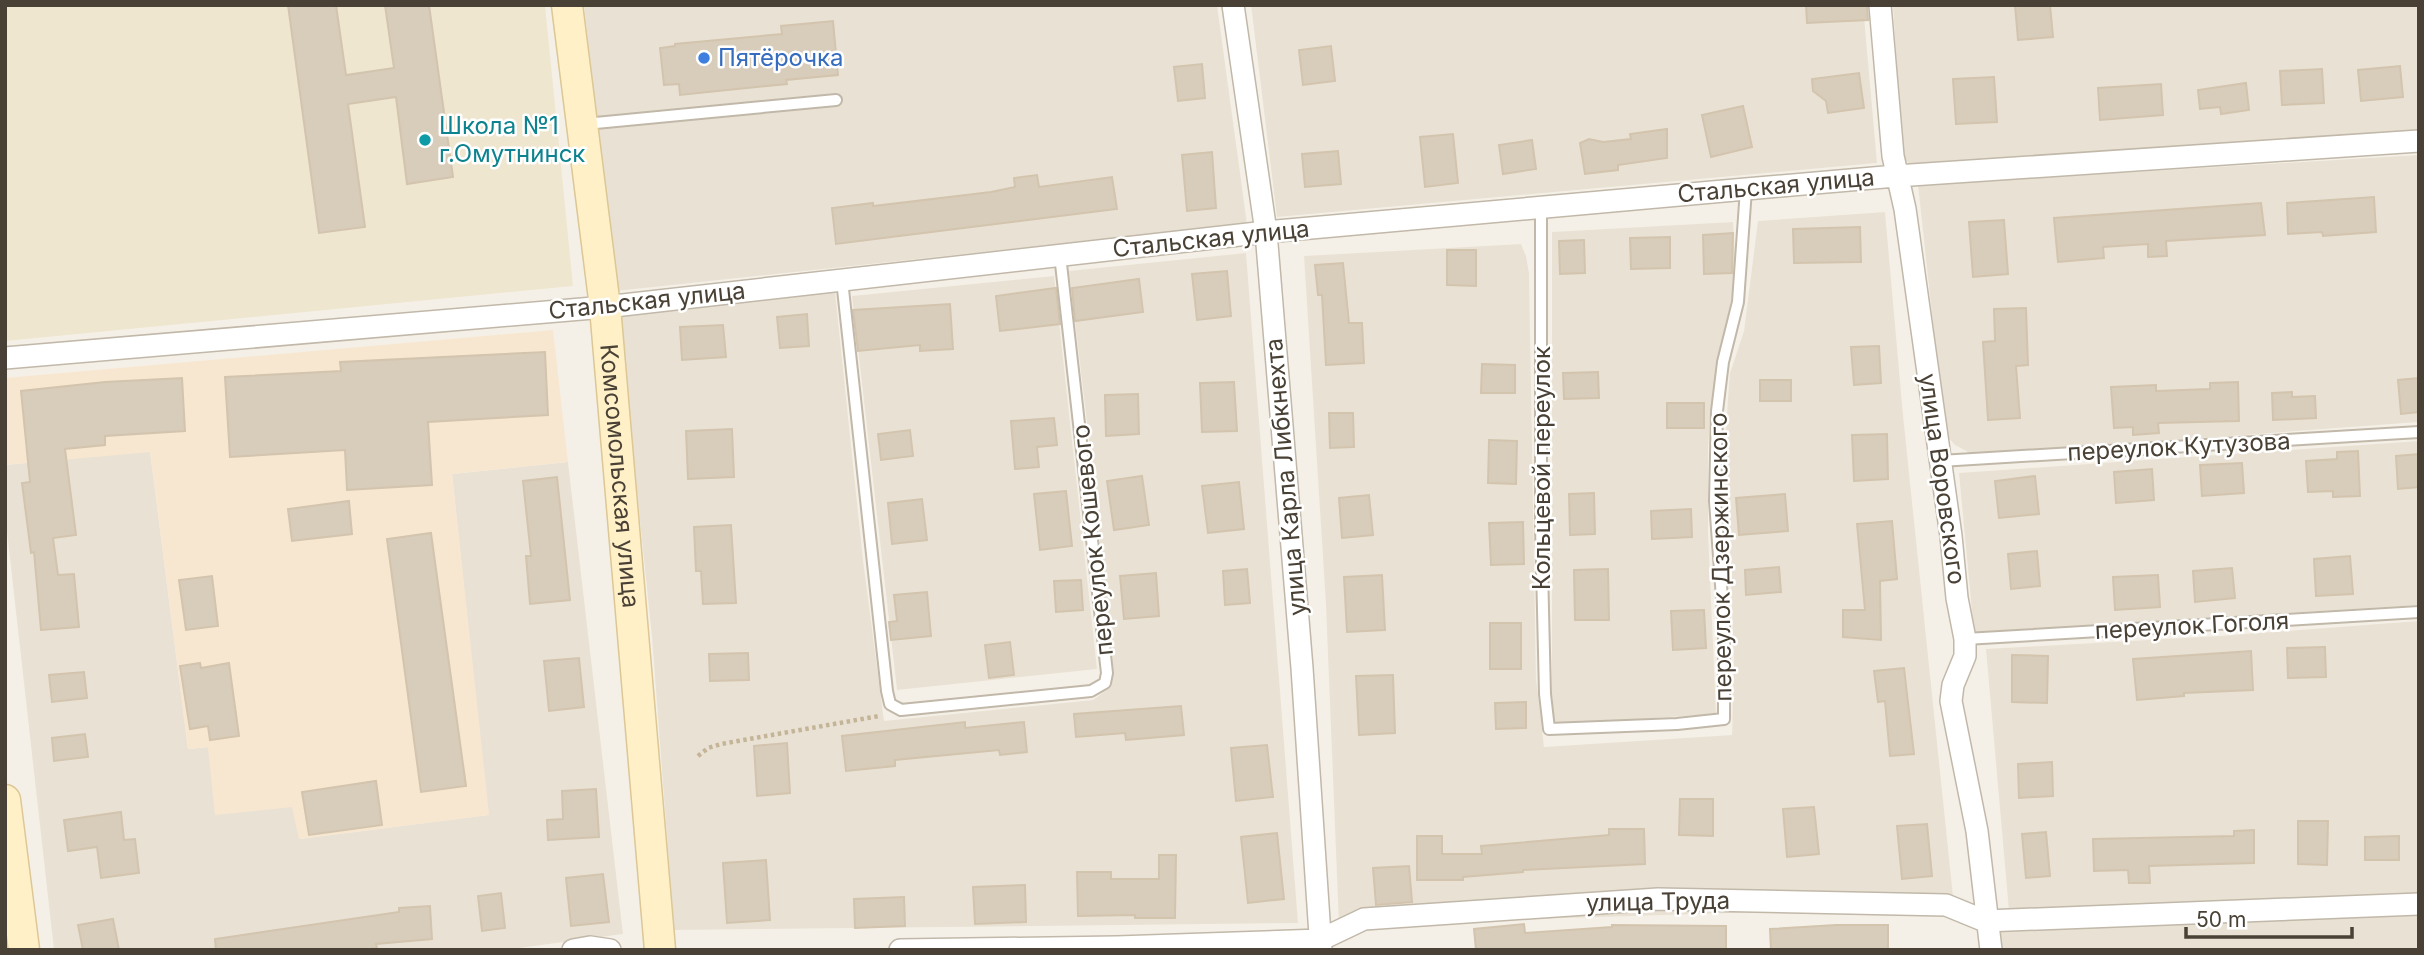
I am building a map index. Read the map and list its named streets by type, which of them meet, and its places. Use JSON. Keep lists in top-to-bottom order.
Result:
{
  "streets": {
    "main road": ["Комсомольская улица"],
    "street": [
      "Стальская улица",
      "улица Карла Либкнехта",
      "улица Воровского",
      "улица Труда"
    ],
    "lane": [
      "переулок Кутузова",
      "Кольцевой переулок",
      "переулок Кошевого",
      "переулок Дзержинского",
      "переулок Гоголя"
    ]
  },
  "crossings": [
    ["Стальская улица", "Кольцевой переулок"],
    ["Стальская улица", "Комсомольская улица"],
    ["Стальская улица", "улица Карла Либкнехта"],
    ["Стальская улица", "улица Воровского"],
    ["Стальская улица", "переулок Кошевого"],
    ["Стальская улица", "переулок Дзержинского"],
    ["переулок Кутузова", "улица Воровского"],
    ["Кольцевой переулок", "переулок Дзержинского"],
    ["улица Карла Либкнехта", "улица Труда"],
    ["улица Воровского", "переулок Гоголя"],
    ["улица Воровского", "улица Труда"]
  ],
  "places": ["Пятёрочка", "Школа №1 г.Омутнинск"],
  "scale_bar": "50 m"
}
